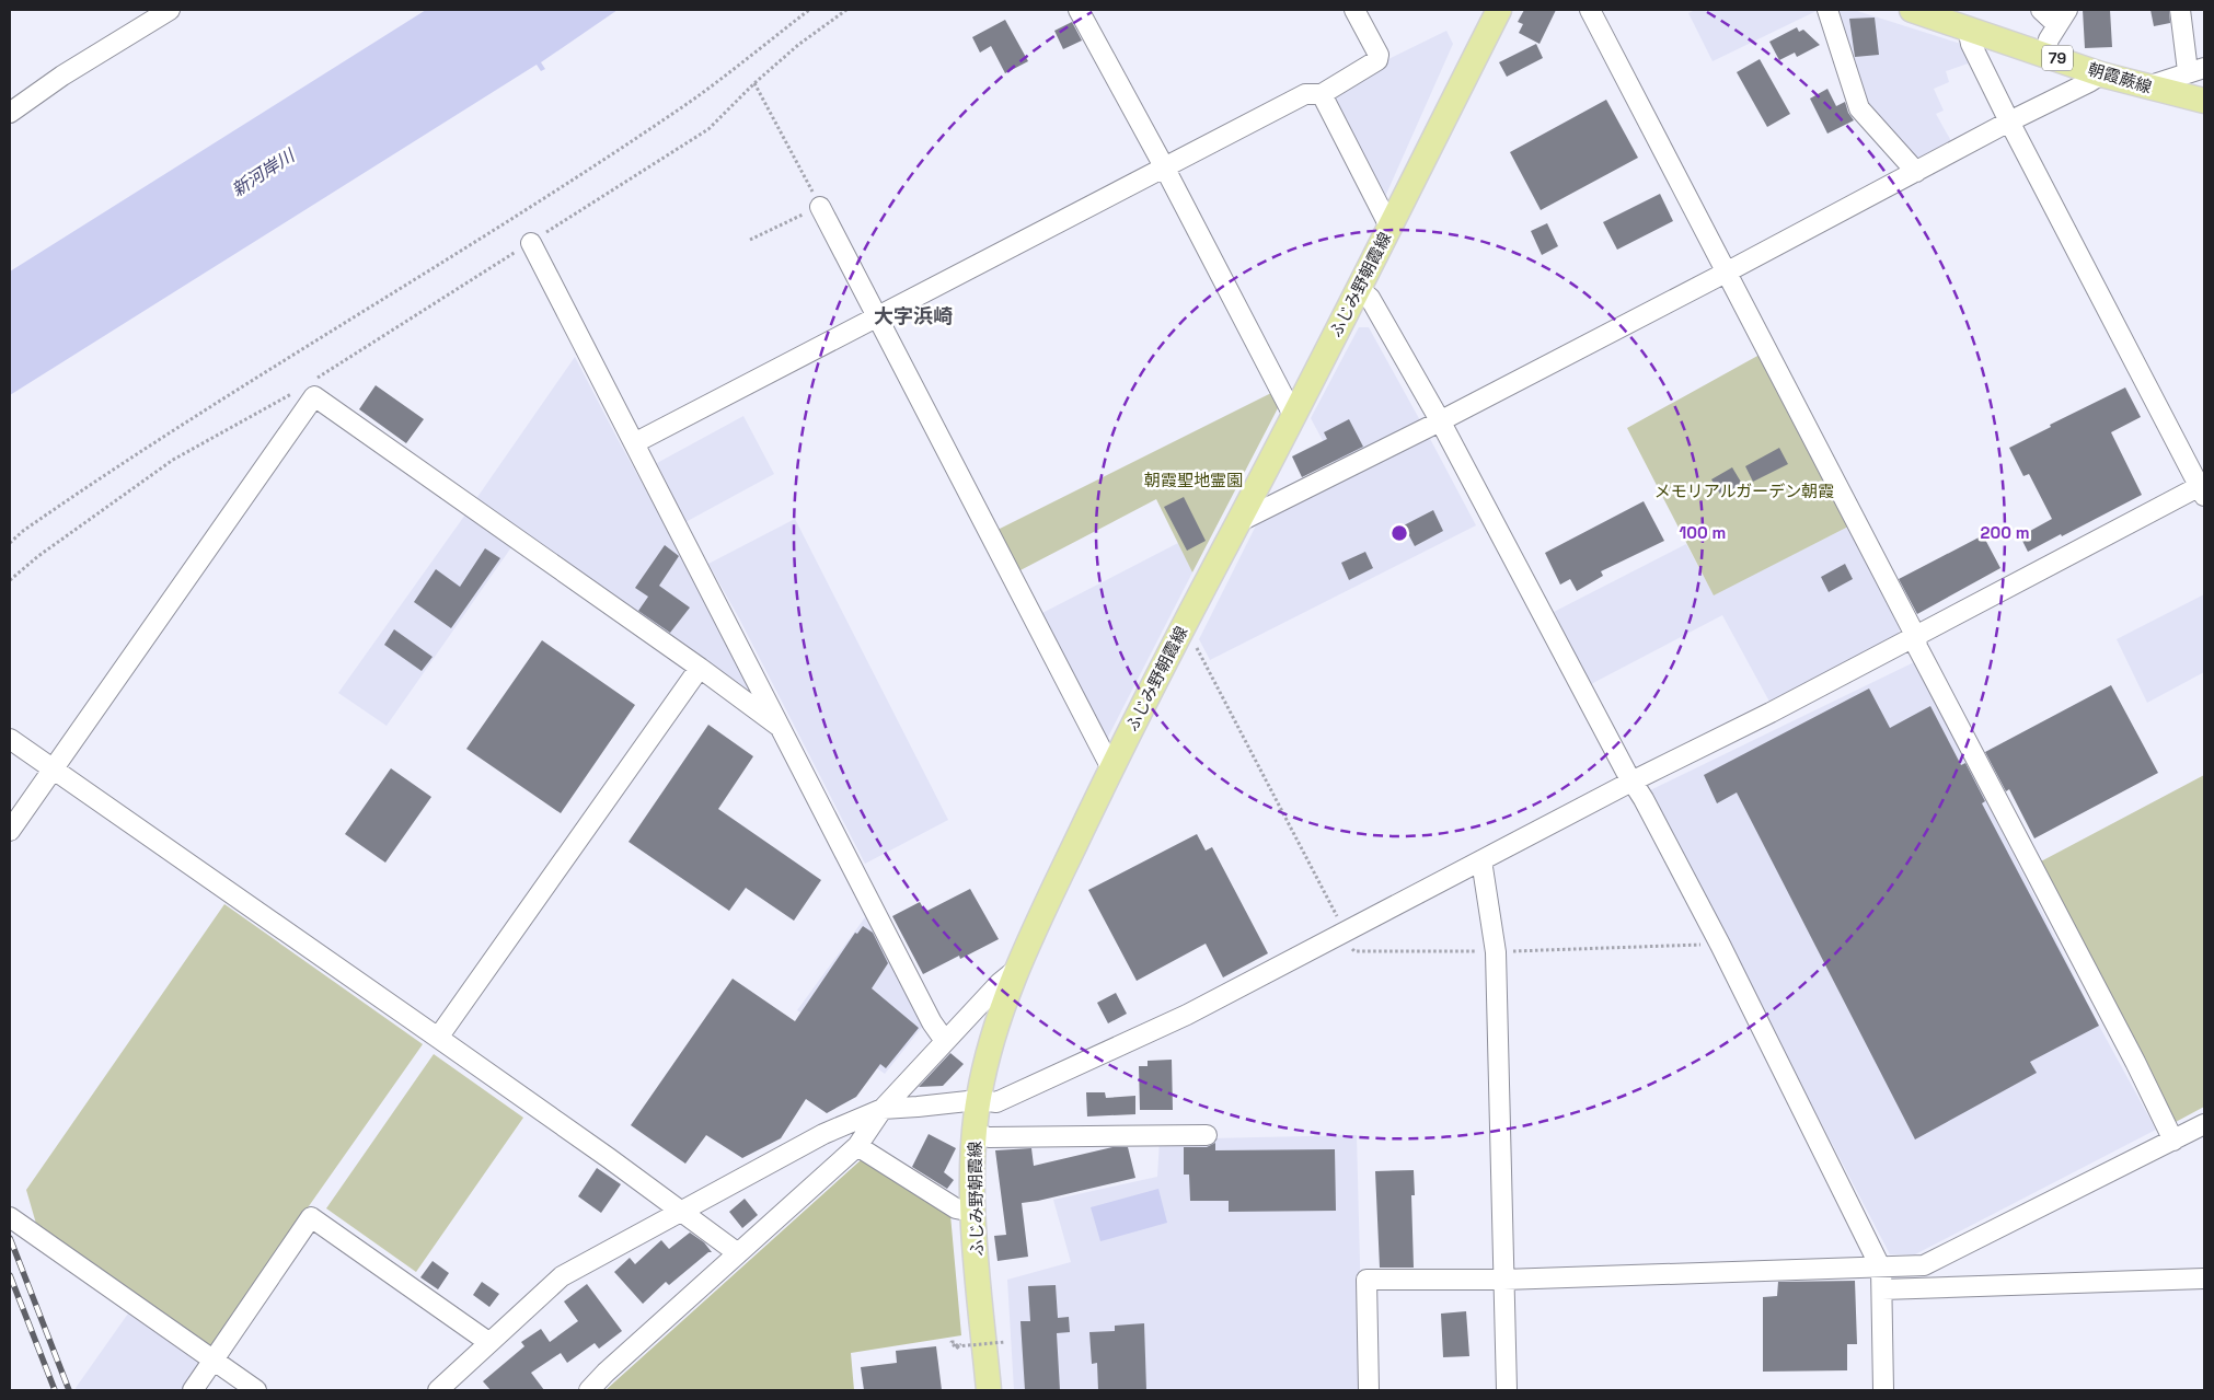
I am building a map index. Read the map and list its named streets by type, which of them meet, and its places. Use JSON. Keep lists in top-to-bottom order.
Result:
{
  "streets": {
    "main road": ["79", "朝霞蕨線", "ふじみ野朝霞線"]
  },
  "districts": ["大字浜崎"],
  "water": ["新河岸川"],
  "parks": ["朝霞聖地霊園", "メモリアルガーデン朝霞"],
  "rings": ["100 m", "200 m"]
}
